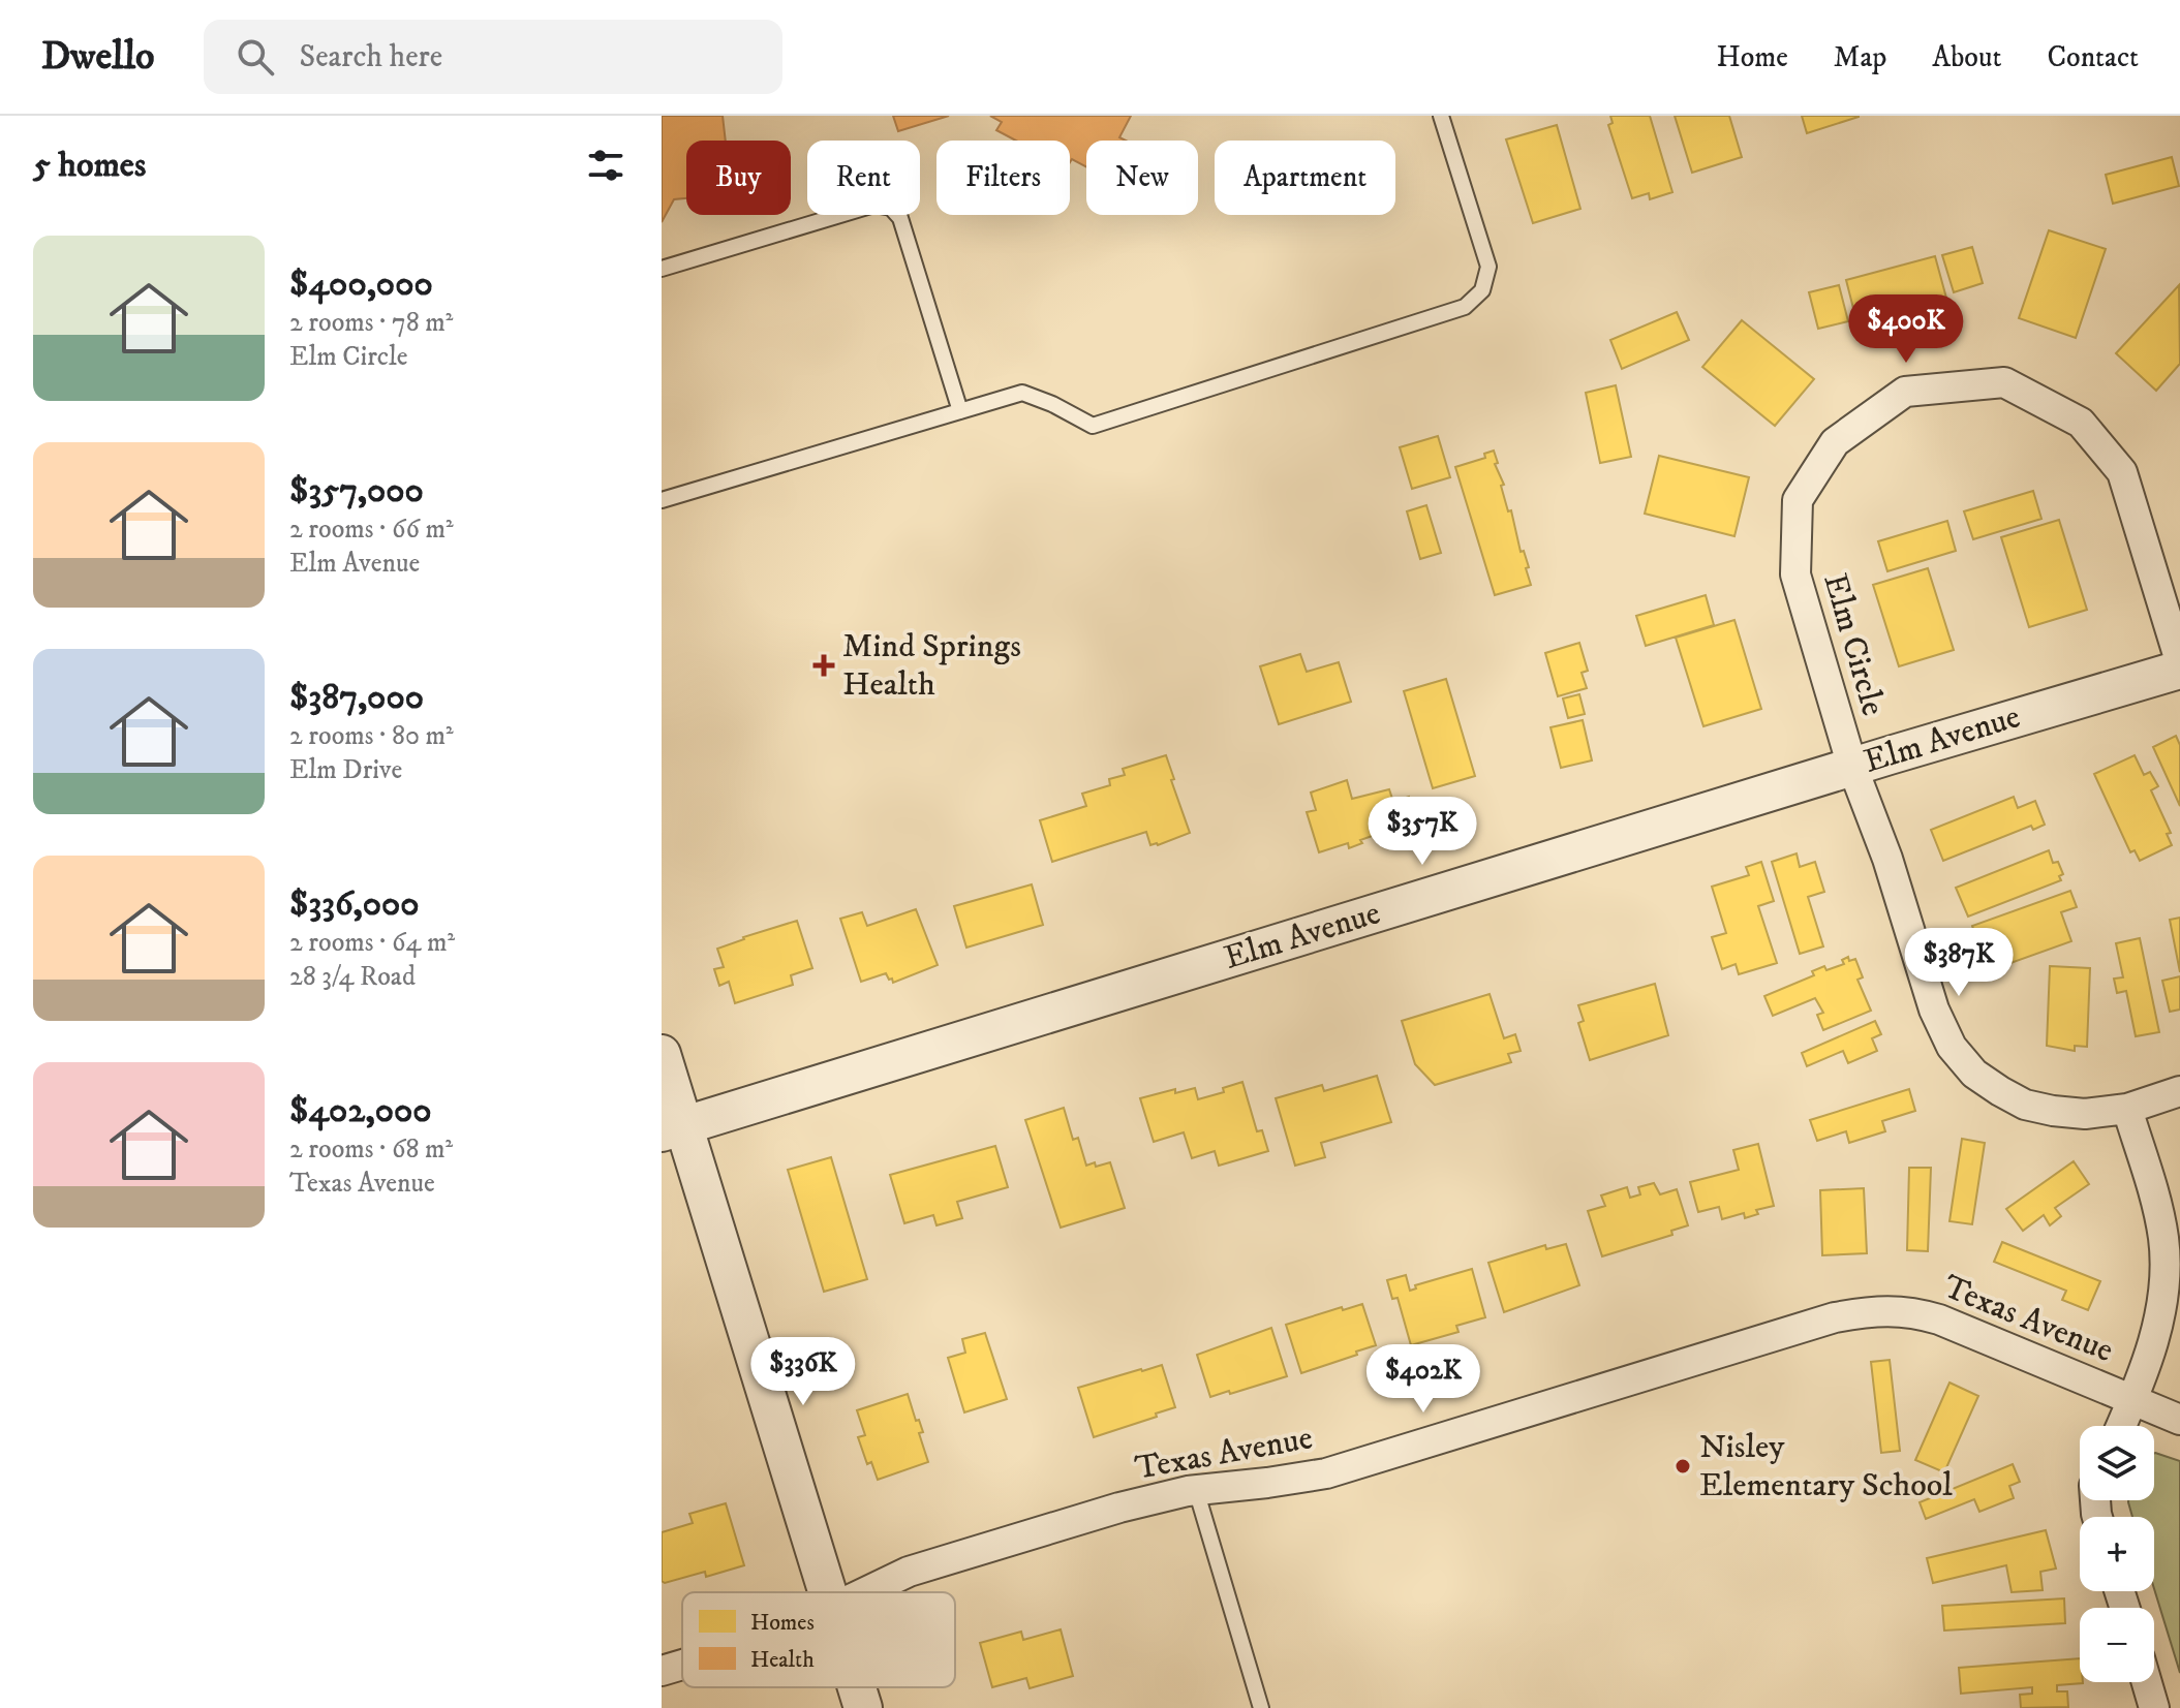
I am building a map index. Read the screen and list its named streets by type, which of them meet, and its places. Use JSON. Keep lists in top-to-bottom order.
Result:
{
  "streets": {
    "street": ["Elm Circle", "Elm Avenue", "Texas Avenue"]
  },
  "crossings": [
    ["Elm Circle", "Elm Avenue"]
  ],
  "places": {
    "health": ["Mind Springs Health"],
    "other": ["Nisley Elementary School"]
  },
  "legend": ["Homes", "Health"],
  "page": {
    "header": "Dwello",
    "search": "Search here",
    "nav": [
      "Home",
      "Map",
      "About",
      "Contact"
    ],
    "heading": "5 homes",
    "chip": [
      "Buy",
      "Rent",
      "Filters",
      "New",
      "Apartment"
    ],
    "list": [
      {
        "name": "$400,000",
        "note": "2 rooms · 78 m² · Elm Circle"
      },
      {
        "name": "$357,000",
        "note": "2 rooms · 66 m² · Elm Avenue"
      },
      {
        "name": "$387,000",
        "note": "2 rooms · 80 m² · Elm Drive"
      },
      {
        "name": "$336,000",
        "note": "2 rooms · 64 m² · 28 3/4 Road"
      },
      {
        "name": "$402,000",
        "note": "2 rooms · 68 m² · Texas Avenue"
      }
    ],
    "price": [
      "$400K",
      "$357K",
      "$387K",
      "$336K",
      "$402K"
    ],
    "map_buttons": ["+", "−"]
  }
}
